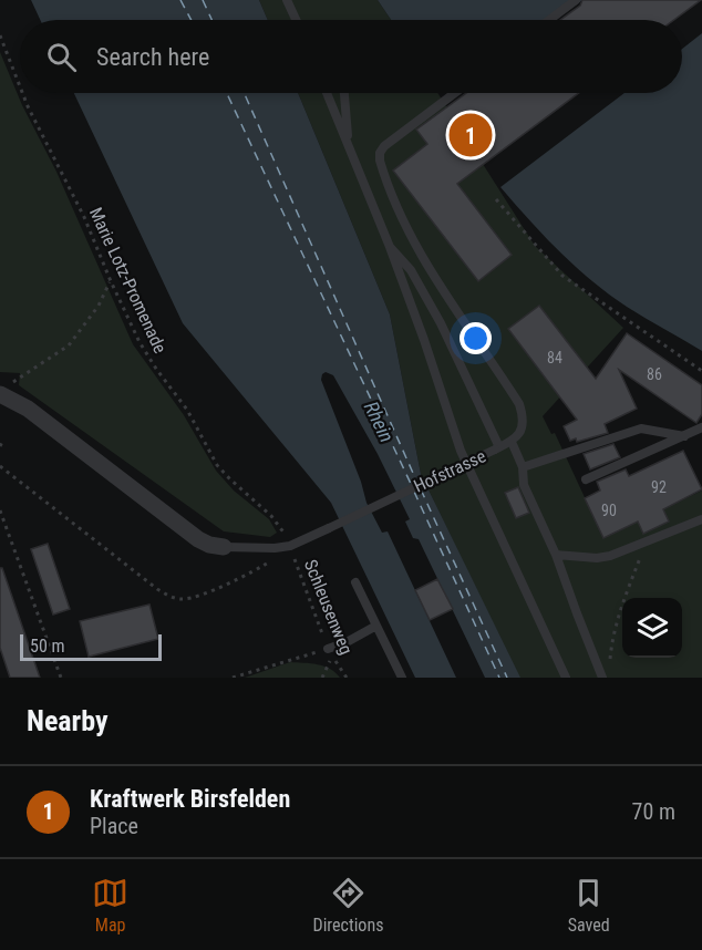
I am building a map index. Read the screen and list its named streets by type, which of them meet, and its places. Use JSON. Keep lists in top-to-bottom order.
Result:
{
  "streets": {
    "street": ["Hofstrasse"],
    "path": ["Marie Lotz-Promenade", "Schleusenweg"]
  },
  "crossings": [
    ["Marie Lotz-Promenade", "Hofstrasse"],
    ["Marie Lotz-Promenade", "Schleusenweg"],
    ["Hofstrasse", "Schleusenweg"]
  ],
  "water": ["Rhein"],
  "house_numbers": [
    "84",
    "86",
    "92",
    "90"
  ],
  "scale_bar": "50 m",
  "page": {
    "search": "Search here",
    "pins": "1",
    "scale": "50 m",
    "heading": "Nearby",
    "list": [
      {
        "mark": "1",
        "name": "Kraftwerk Birsfelden",
        "note": "Place",
        "value": "70 m"
      }
    ],
    "nav": ["Map", "Directions", "Saved"]
  }
}
